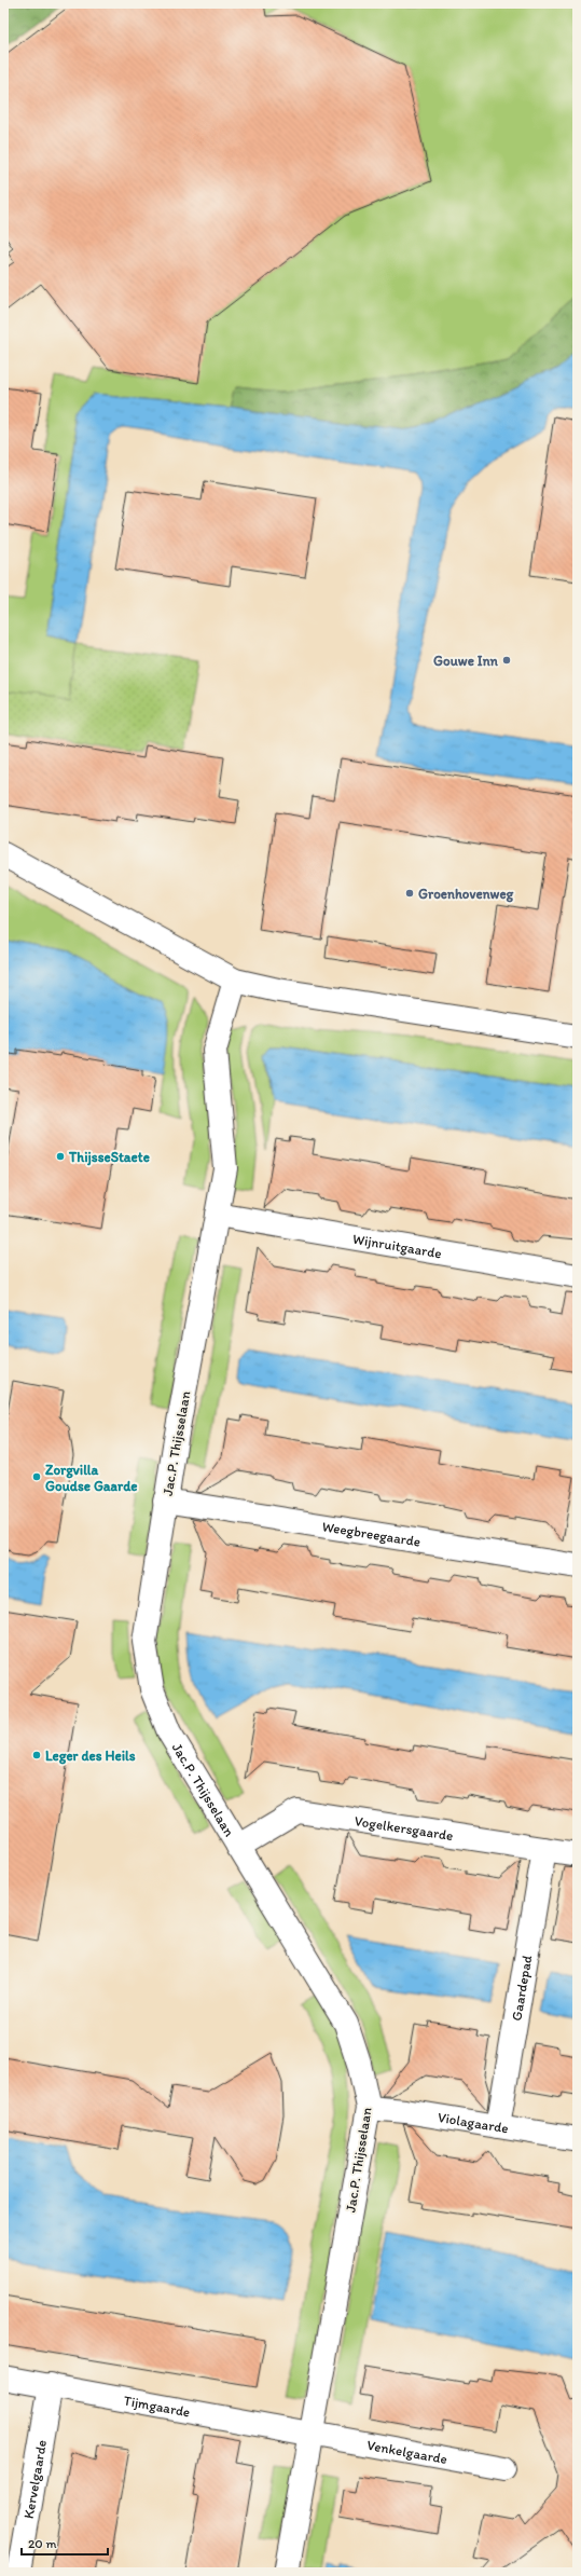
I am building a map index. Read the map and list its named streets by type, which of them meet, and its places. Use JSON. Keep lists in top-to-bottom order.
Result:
{
  "streets": {
    "street": [
      "Wijnruitgaarde",
      "Jac.P. Thijsselaan",
      "Weegbreegaarde",
      "Vogelkersgaarde",
      "Gaardepad",
      "Violagaarde",
      "Tijmgaarde",
      "Venkelgaarde",
      "Kervelgaarde"
    ]
  },
  "crossings": [
    ["Wijnruitgaarde", "Jac.P. Thijsselaan"],
    ["Jac.P. Thijsselaan", "Weegbreegaarde"],
    ["Jac.P. Thijsselaan", "Vogelkersgaarde"],
    ["Jac.P. Thijsselaan", "Violagaarde"],
    ["Jac.P. Thijsselaan", "Tijmgaarde"],
    ["Jac.P. Thijsselaan", "Venkelgaarde"],
    ["Vogelkersgaarde", "Gaardepad"],
    ["Gaardepad", "Violagaarde"],
    ["Tijmgaarde", "Venkelgaarde"],
    ["Tijmgaarde", "Kervelgaarde"]
  ],
  "places": [
    "Gouwe Inn",
    "Groenhovenweg",
    "ThijsseStaete",
    "Zorgvilla Goudse Gaarde",
    "Leger des Heils"
  ],
  "scale_bar": "20 m"
}
